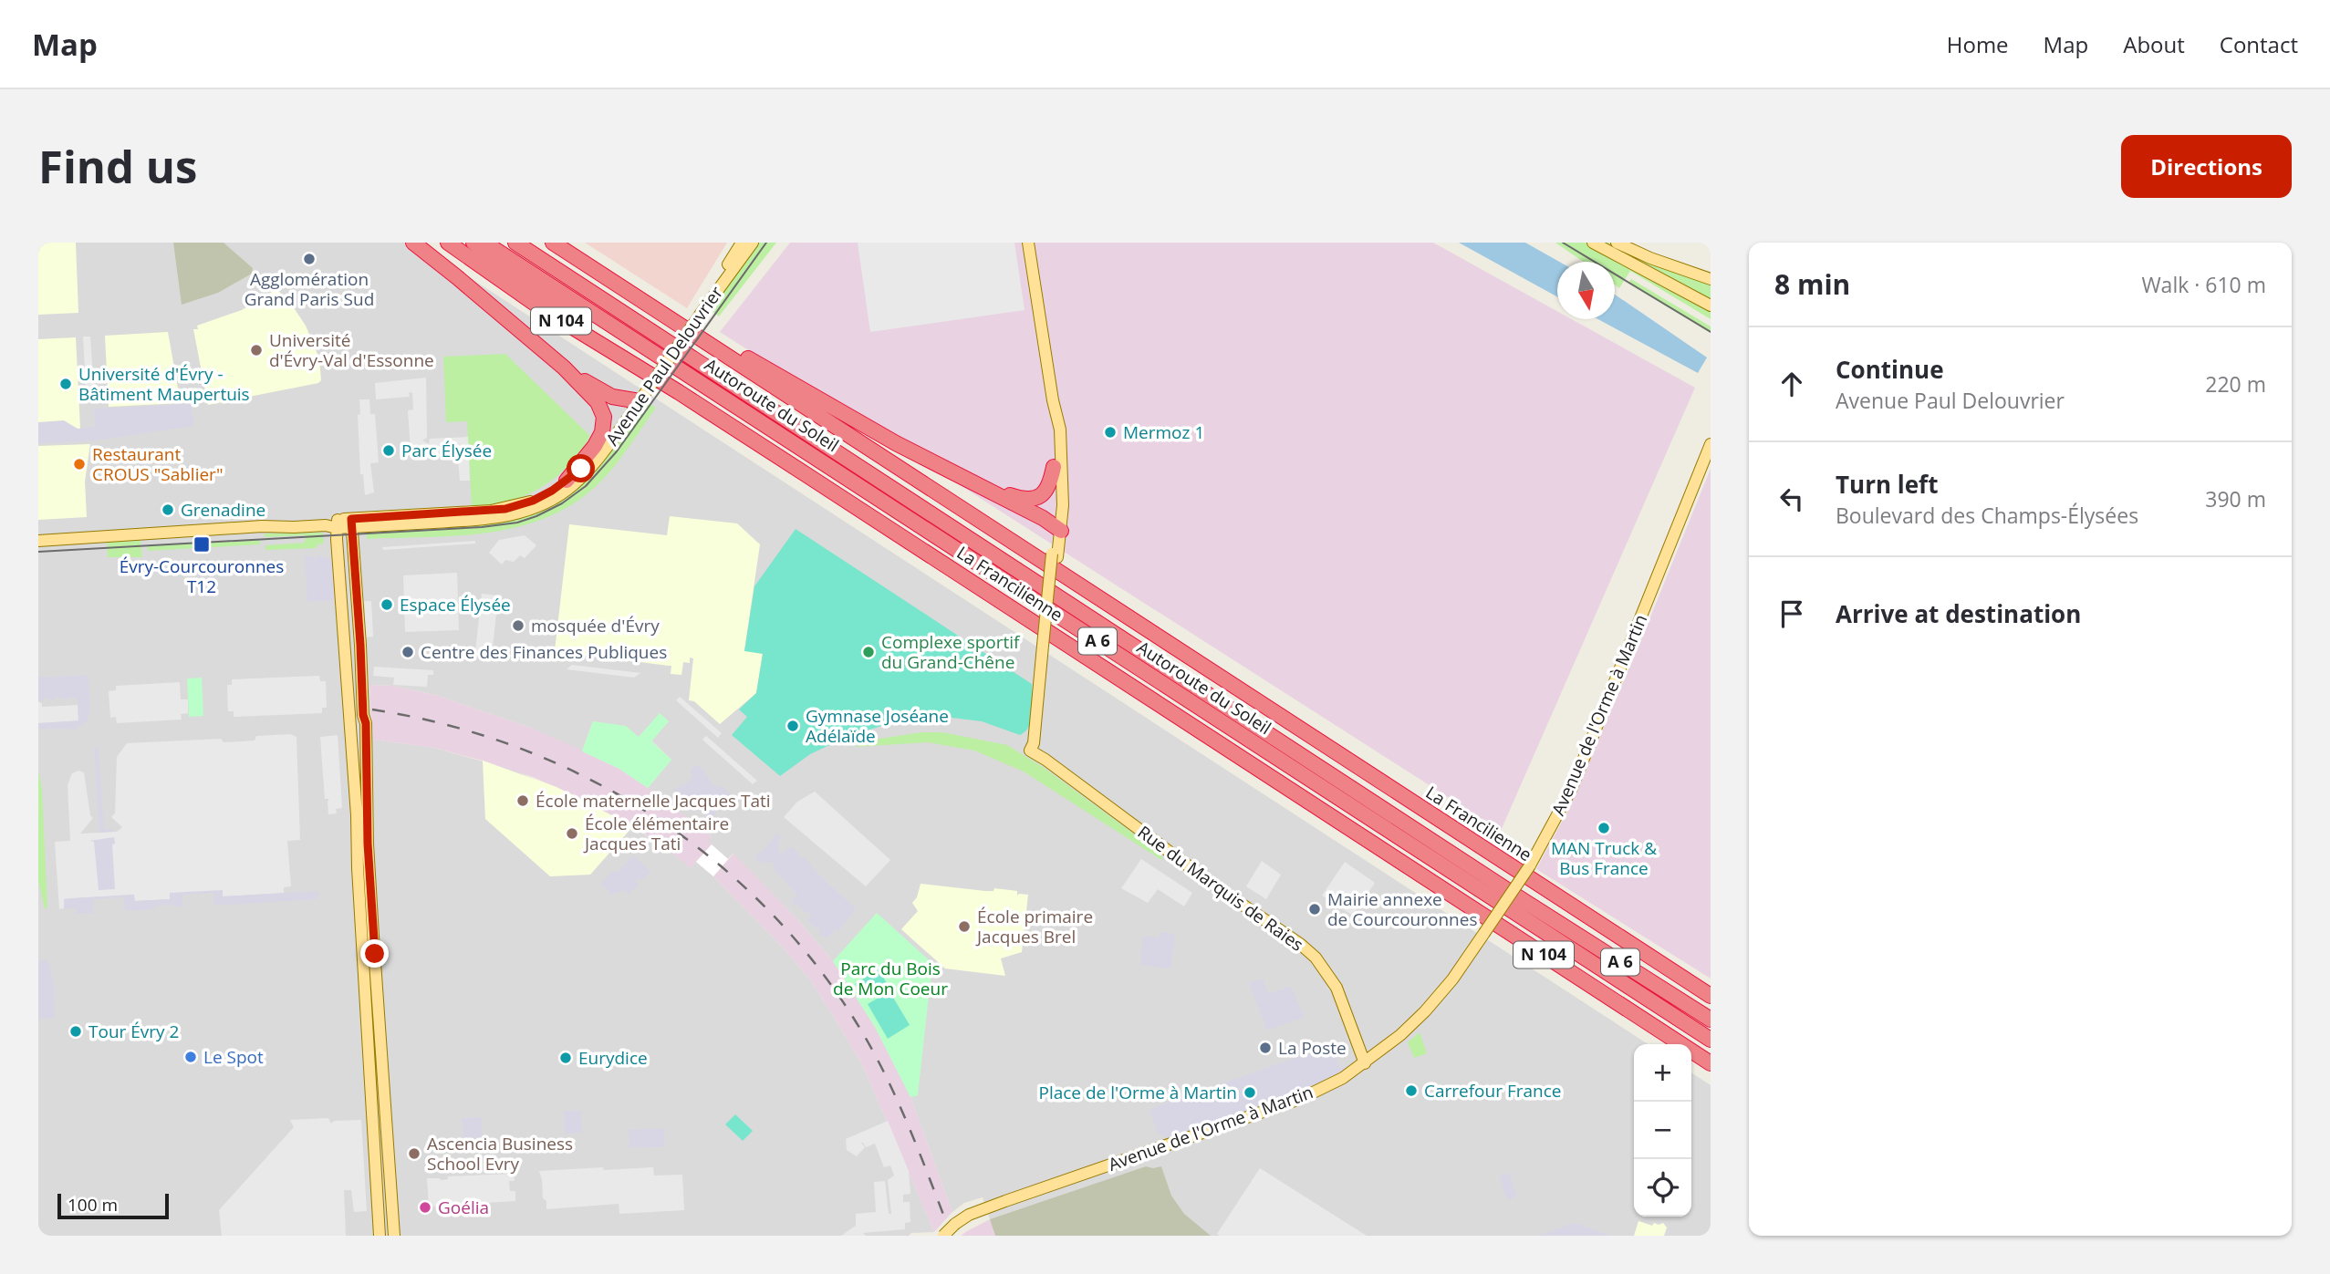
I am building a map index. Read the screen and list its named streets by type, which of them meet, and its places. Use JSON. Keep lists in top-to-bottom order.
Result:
{
  "streets": {
    "highway": [
      "N 104",
      "Autoroute du Soleil",
      "La Francilienne",
      "A 6"
    ],
    "main road": ["Avenue Paul Delouvrier", "Avenue de l'Orme à Martin", "Rue du Marquis de Raies"]
  },
  "crossings": [
    ["Avenue de l'Orme à Martin", "Rue du Marquis de Raies"]
  ],
  "parks": ["Parc du Bois de Mon Coeur"],
  "places": {
    "other": [
      "Agglomération Grand Paris Sud",
      "Université d'Évry-Val d'Essonne",
      "Université d'Évry - Bâtiment Maupertuis",
      "Mermoz 1",
      "Parc Élysée",
      "Restaurant CROUS \"Sablier\"",
      "Grenadine",
      "Espace Élysée",
      "mosquée d'Évry",
      "Centre des Finances Publiques",
      "Complexe sportif du Grand-Chêne",
      "Gymnase Joséane Adélaïde",
      "École maternelle Jacques Tati",
      "MAN Truck & Bus France",
      "École élémentaire Jacques Tati",
      "Mairie annexe de Courcouronnes",
      "École primaire Jacques Brel",
      "Tour Évry 2",
      "La Poste",
      "Le Spot",
      "Eurydice",
      "Carrefour France",
      "Place de l'Orme à Martin",
      "Ascencia Business School Evry",
      "Goélia"
    ],
    "transit": ["Évry-Courcouronnes T12"]
  },
  "scale_bar": "100 m",
  "north": "bottom",
  "page": {
    "header": "Map",
    "nav": [
      "Home",
      "Map",
      "About",
      "Contact"
    ],
    "buttons": "Directions",
    "title": "Find us",
    "heading": ["8 min", "Walk · 610 m"],
    "list": [
      ["Continue", "Avenue Paul Delouvrier", "220 m"],
      ["Turn left", "Boulevard des Champs-Élysées", "390 m"],
      "Arrive at destination"
    ],
    "map_buttons": ["+", "−"],
    "scale": "100 m"
  }
}
